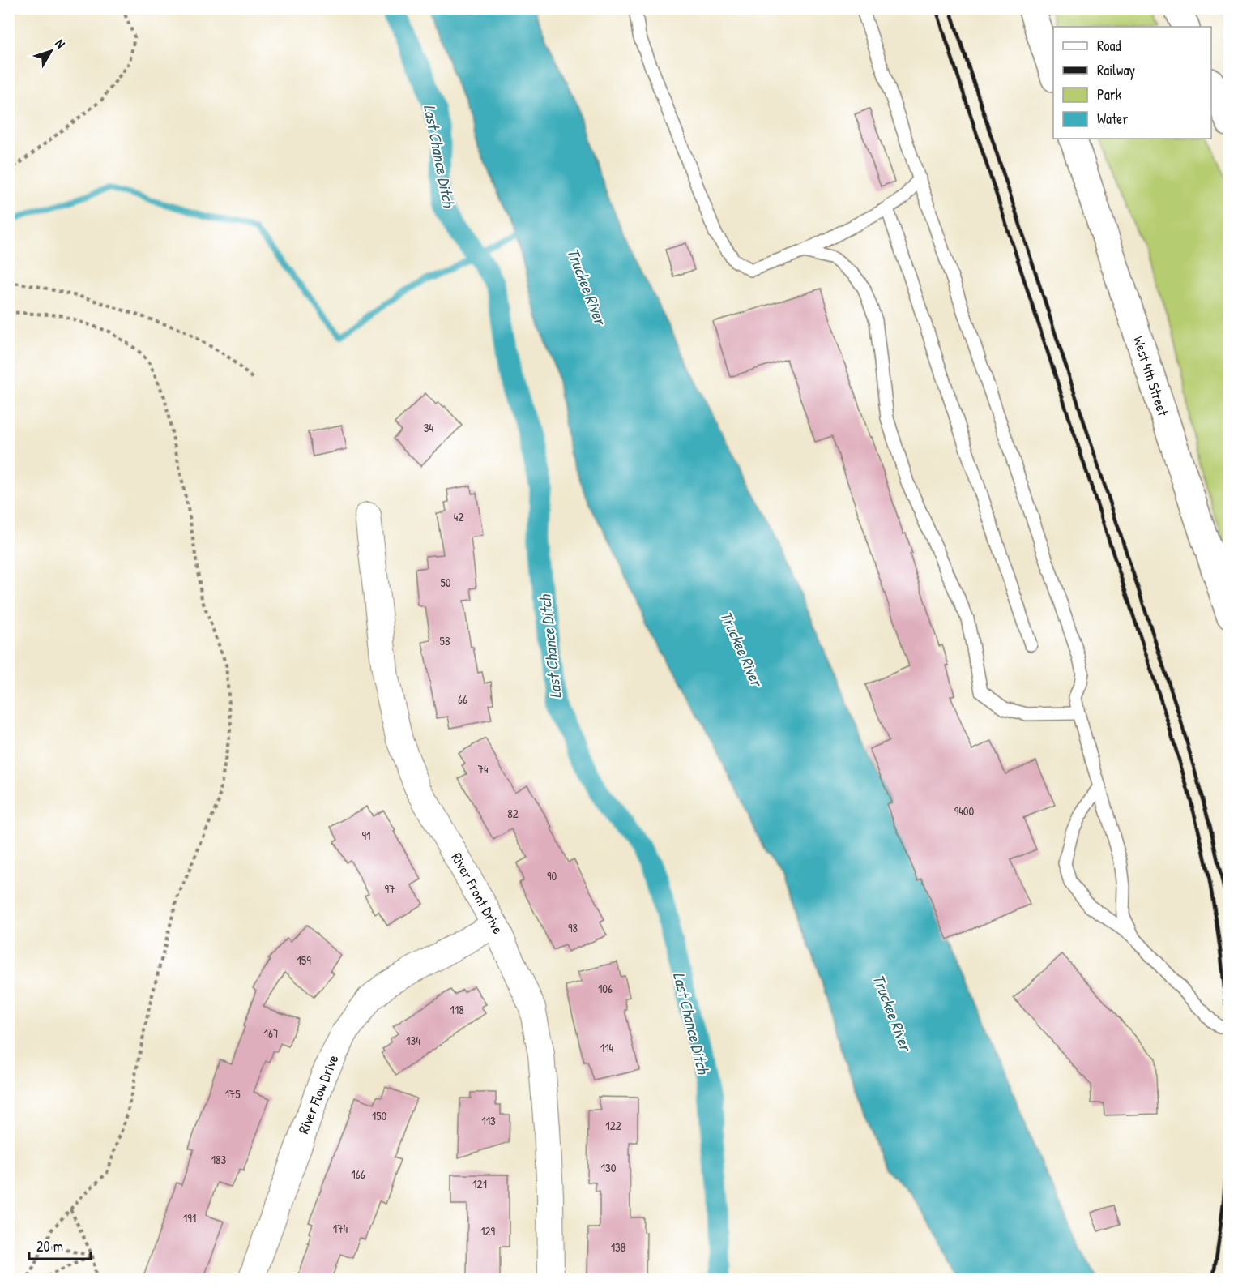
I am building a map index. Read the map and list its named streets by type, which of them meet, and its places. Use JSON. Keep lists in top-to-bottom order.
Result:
{
  "streets": {
    "main road": ["West 4th Street"],
    "street": ["River Front Drive", "River Flow Drive"]
  },
  "crossings": [
    ["River Front Drive", "River Flow Drive"]
  ],
  "water": ["Last Chance Ditch", "Truckee River"],
  "house_numbers": [
    "34",
    "42",
    "50",
    "58",
    "66",
    "74",
    "9400",
    "82",
    "91",
    "90",
    "97",
    "98",
    "159",
    "106",
    "118",
    "167",
    "134",
    "114",
    "175",
    "150",
    "113",
    "122",
    "183",
    "130",
    "166",
    "121",
    "191",
    "174",
    "129",
    "138"
  ],
  "legend": [
    "Road",
    "Railway",
    "Park",
    "Water"
  ],
  "scale_bar": "20 m",
  "north": "top right"
}
